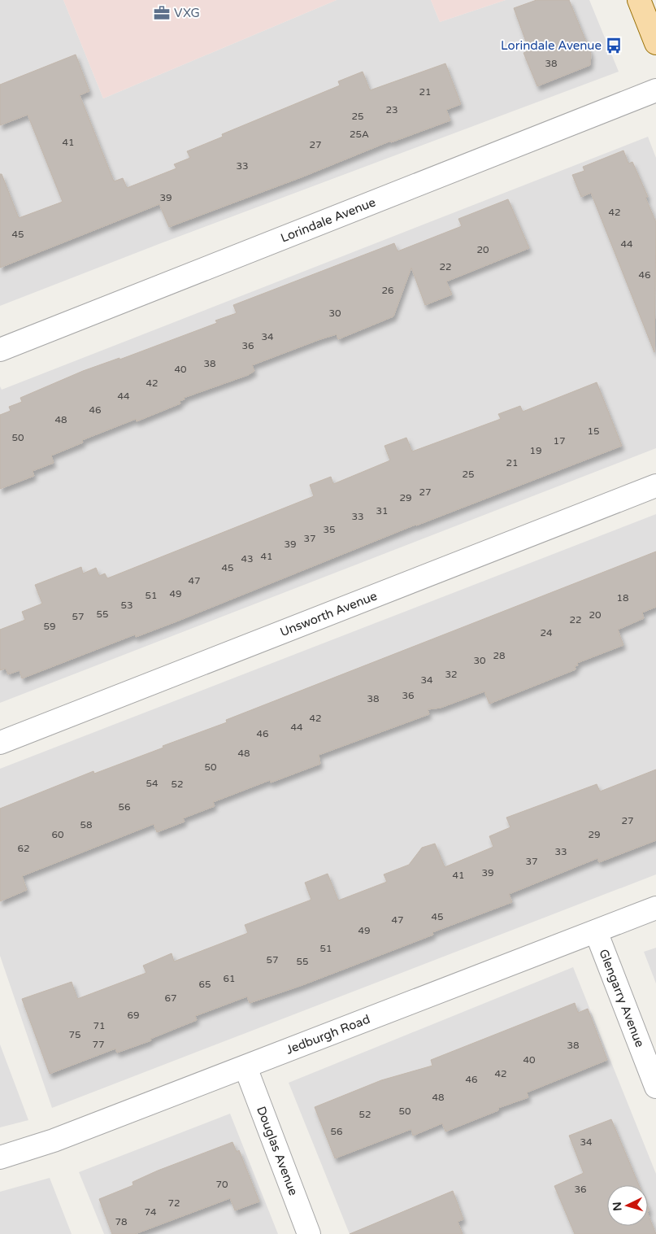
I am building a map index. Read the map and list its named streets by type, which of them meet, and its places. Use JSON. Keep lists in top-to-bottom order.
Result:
{
  "streets": {
    "street": [
      "Lorindale Avenue",
      "Unsworth Avenue",
      "Glengarry Avenue",
      "Jedburgh Road",
      "Douglas Avenue"
    ]
  },
  "crossings": [
    ["Glengarry Avenue", "Jedburgh Road"],
    ["Jedburgh Road", "Douglas Avenue"]
  ],
  "places": {
    "office": ["VXG"],
    "bus stop": ["Lorindale Avenue"]
  },
  "house_numbers": [
    "38",
    "21",
    "23",
    "25",
    "25A",
    "41",
    "27",
    "33",
    "39",
    "42",
    "45",
    "44",
    "20",
    "22",
    "46",
    "26",
    "30",
    "34",
    "36",
    "38",
    "40",
    "42",
    "44",
    "46",
    "48",
    "15",
    "50",
    "17",
    "19",
    "21",
    "25",
    "27",
    "29",
    "31",
    "33",
    "35",
    "37",
    "39",
    "41",
    "43",
    "45",
    "47",
    "49",
    "51",
    "18",
    "53",
    "55",
    "20",
    "57",
    "22",
    "59",
    "24",
    "28",
    "30",
    "32",
    "34",
    "36",
    "38",
    "42",
    "44",
    "46",
    "48",
    "50",
    "54",
    "52",
    "56",
    "27",
    "58",
    "60",
    "29",
    "62",
    "33",
    "37",
    "39",
    "41",
    "45",
    "47",
    "49",
    "51",
    "57",
    "55",
    "61",
    "65",
    "67",
    "69",
    "71",
    "75",
    "77",
    "38",
    "40",
    "42",
    "46",
    "48",
    "50",
    "52",
    "56",
    "34",
    "70",
    "36",
    "72",
    "74",
    "78"
  ],
  "north": "left"
}
